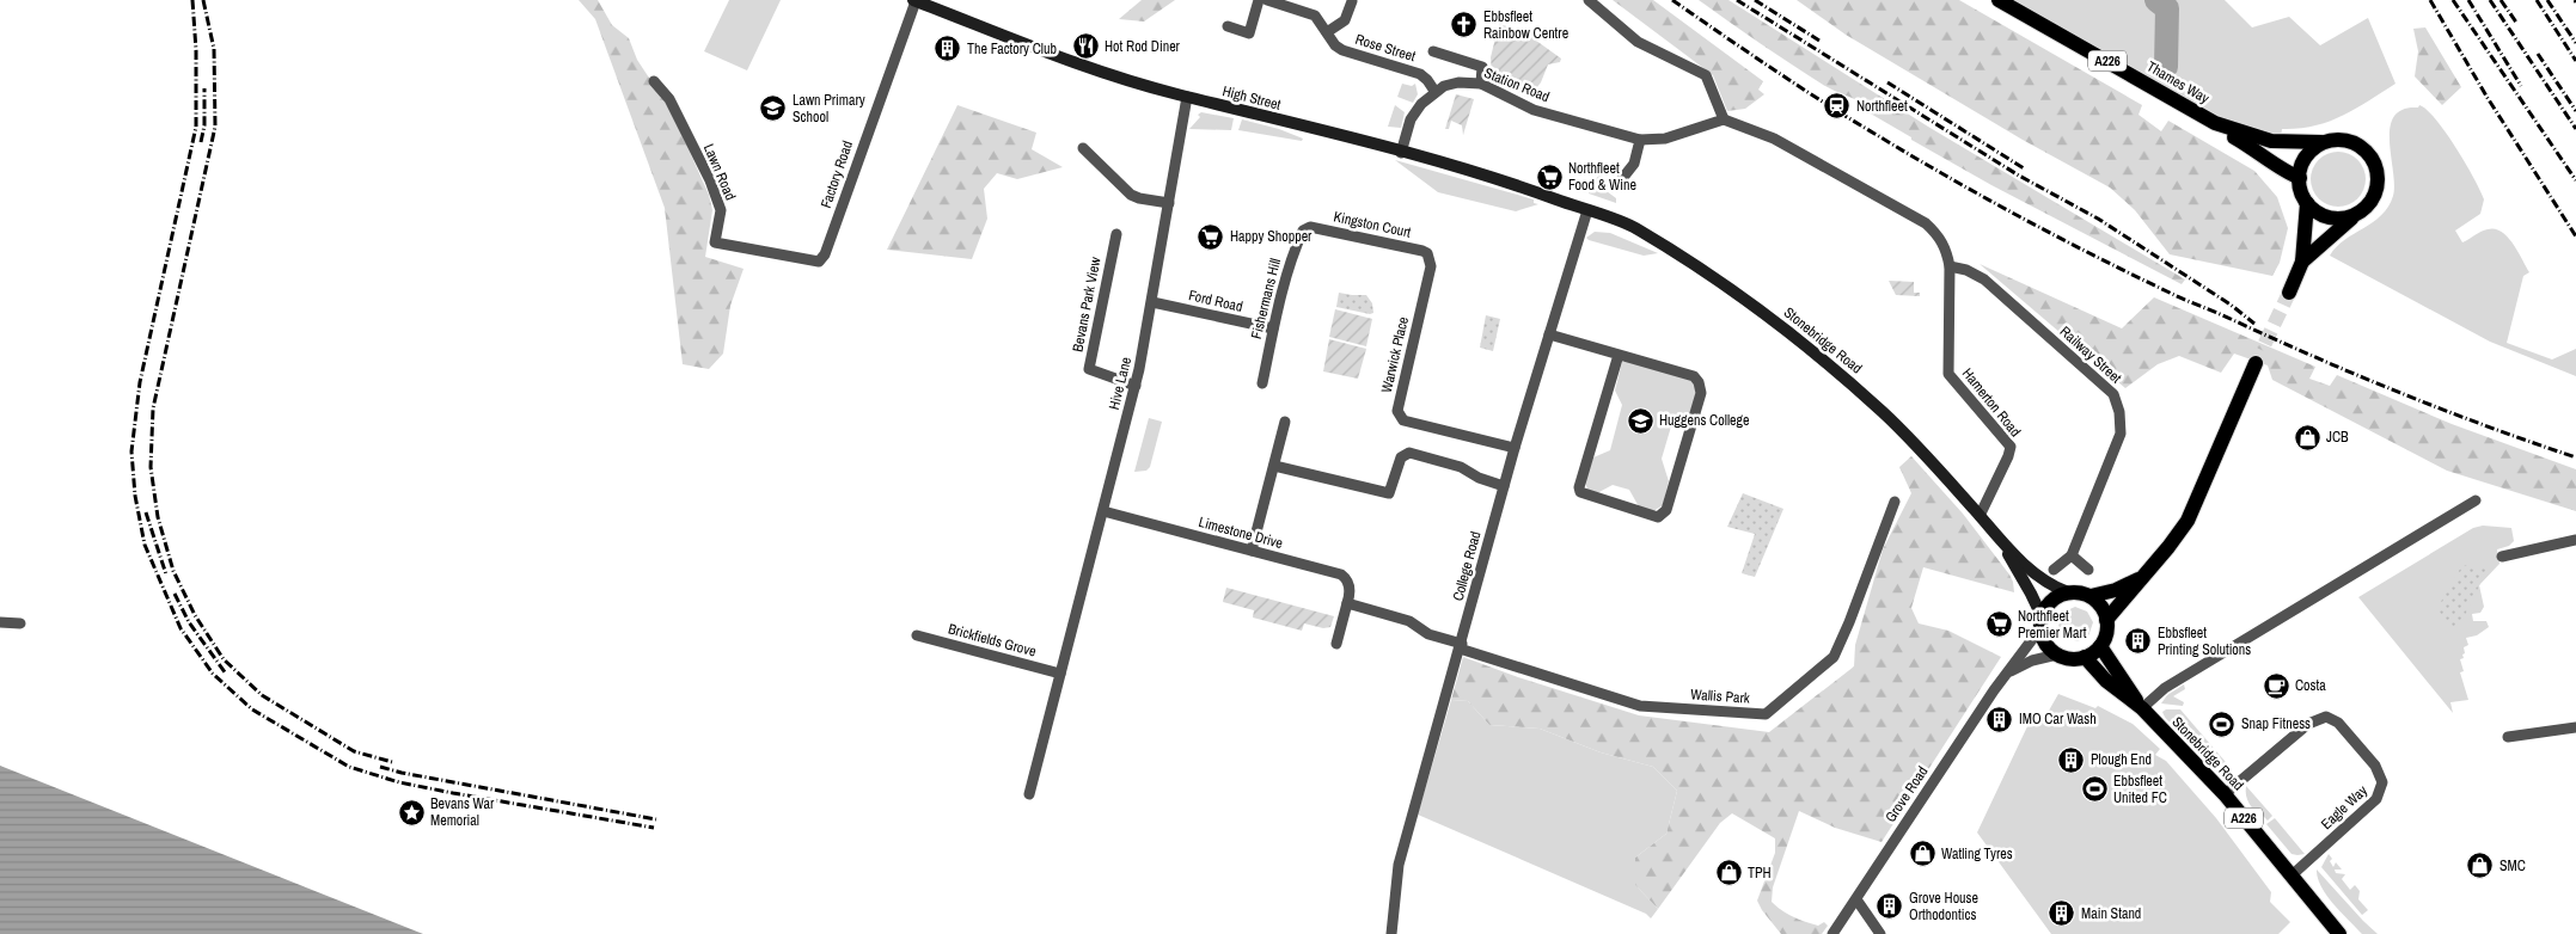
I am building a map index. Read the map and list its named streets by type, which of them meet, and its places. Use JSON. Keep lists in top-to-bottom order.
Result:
{
  "streets": {
    "main road": [
      "A226",
      "Thames Way",
      "High Street",
      "Stonebridge Road"
    ],
    "street": [
      "Rose Street",
      "Station Road",
      "Lawn Road",
      "Factory Road",
      "Kingston Court",
      "Fishermans Hill",
      "Ford Road",
      "Bevans Park View",
      "Warwick Place",
      "Railway Street",
      "Hive Lane",
      "Hamerton Road",
      "Limestone Drive",
      "College Road",
      "Brickfields Grove",
      "Wallis Park",
      "Grove Road",
      "Eagle Way"
    ]
  },
  "crossings": [
    ["Rose Street", "Station Road"],
    ["A226", "Thames Way"],
    ["High Street", "Factory Road"],
    ["High Street", "Stonebridge Road"],
    ["High Street", "Hive Lane"],
    ["High Street", "College Road"],
    ["Lawn Road", "Factory Road"],
    ["Kingston Court", "Fishermans Hill"],
    ["Kingston Court", "Warwick Place"],
    ["Fishermans Hill", "Ford Road"],
    ["Ford Road", "Hive Lane"],
    ["Bevans Park View", "Hive Lane"],
    ["Stonebridge Road", "Hamerton Road"],
    ["Stonebridge Road", "College Road"],
    ["Stonebridge Road", "Grove Road"],
    ["Stonebridge Road", "Eagle Way"],
    ["Warwick Place", "College Road"],
    ["Railway Street", "Hamerton Road"],
    ["Hive Lane", "Limestone Drive"],
    ["Hive Lane", "Brickfields Grove"],
    ["Limestone Drive", "Wallis Park"],
    ["College Road", "Wallis Park"]
  ],
  "places": {
    "church": ["Ebbsfleet Rainbow Centre"],
    "restaurant": ["Hot Rod Diner"],
    "building": [
      "The Factory Club",
      "Ebbsfleet Printing Solutions",
      "IMO Car Wash",
      "Plough End",
      "Grove House Orthodontics",
      "Main Stand"
    ],
    "station": ["Northfleet"],
    "school or university": ["Lawn Primary School", "Huggens College"],
    "supermarket": ["Northfleet Food & Wine", "Happy Shopper", "Northfleet Premier Mart"],
    "shop": [
      "JCB",
      "Watling Tyres",
      "SMC",
      "TPH"
    ],
    "cafe": ["Costa"],
    "sports": ["Snap Fitness", "Ebbsfleet United FC"],
    "place": ["Bevans War Memorial"]
  }
}
